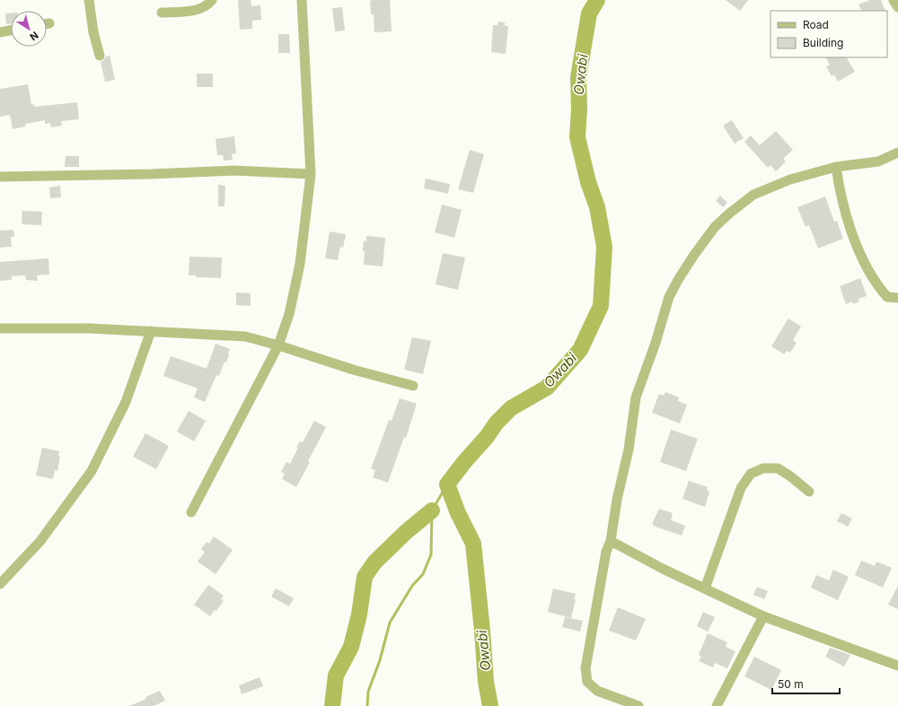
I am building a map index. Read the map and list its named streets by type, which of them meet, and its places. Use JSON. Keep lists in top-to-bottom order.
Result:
{
  "water": ["Owabi"],
  "legend": ["Road", "Building"],
  "scale_bar": "50 m",
  "north": "bottom right"
}
